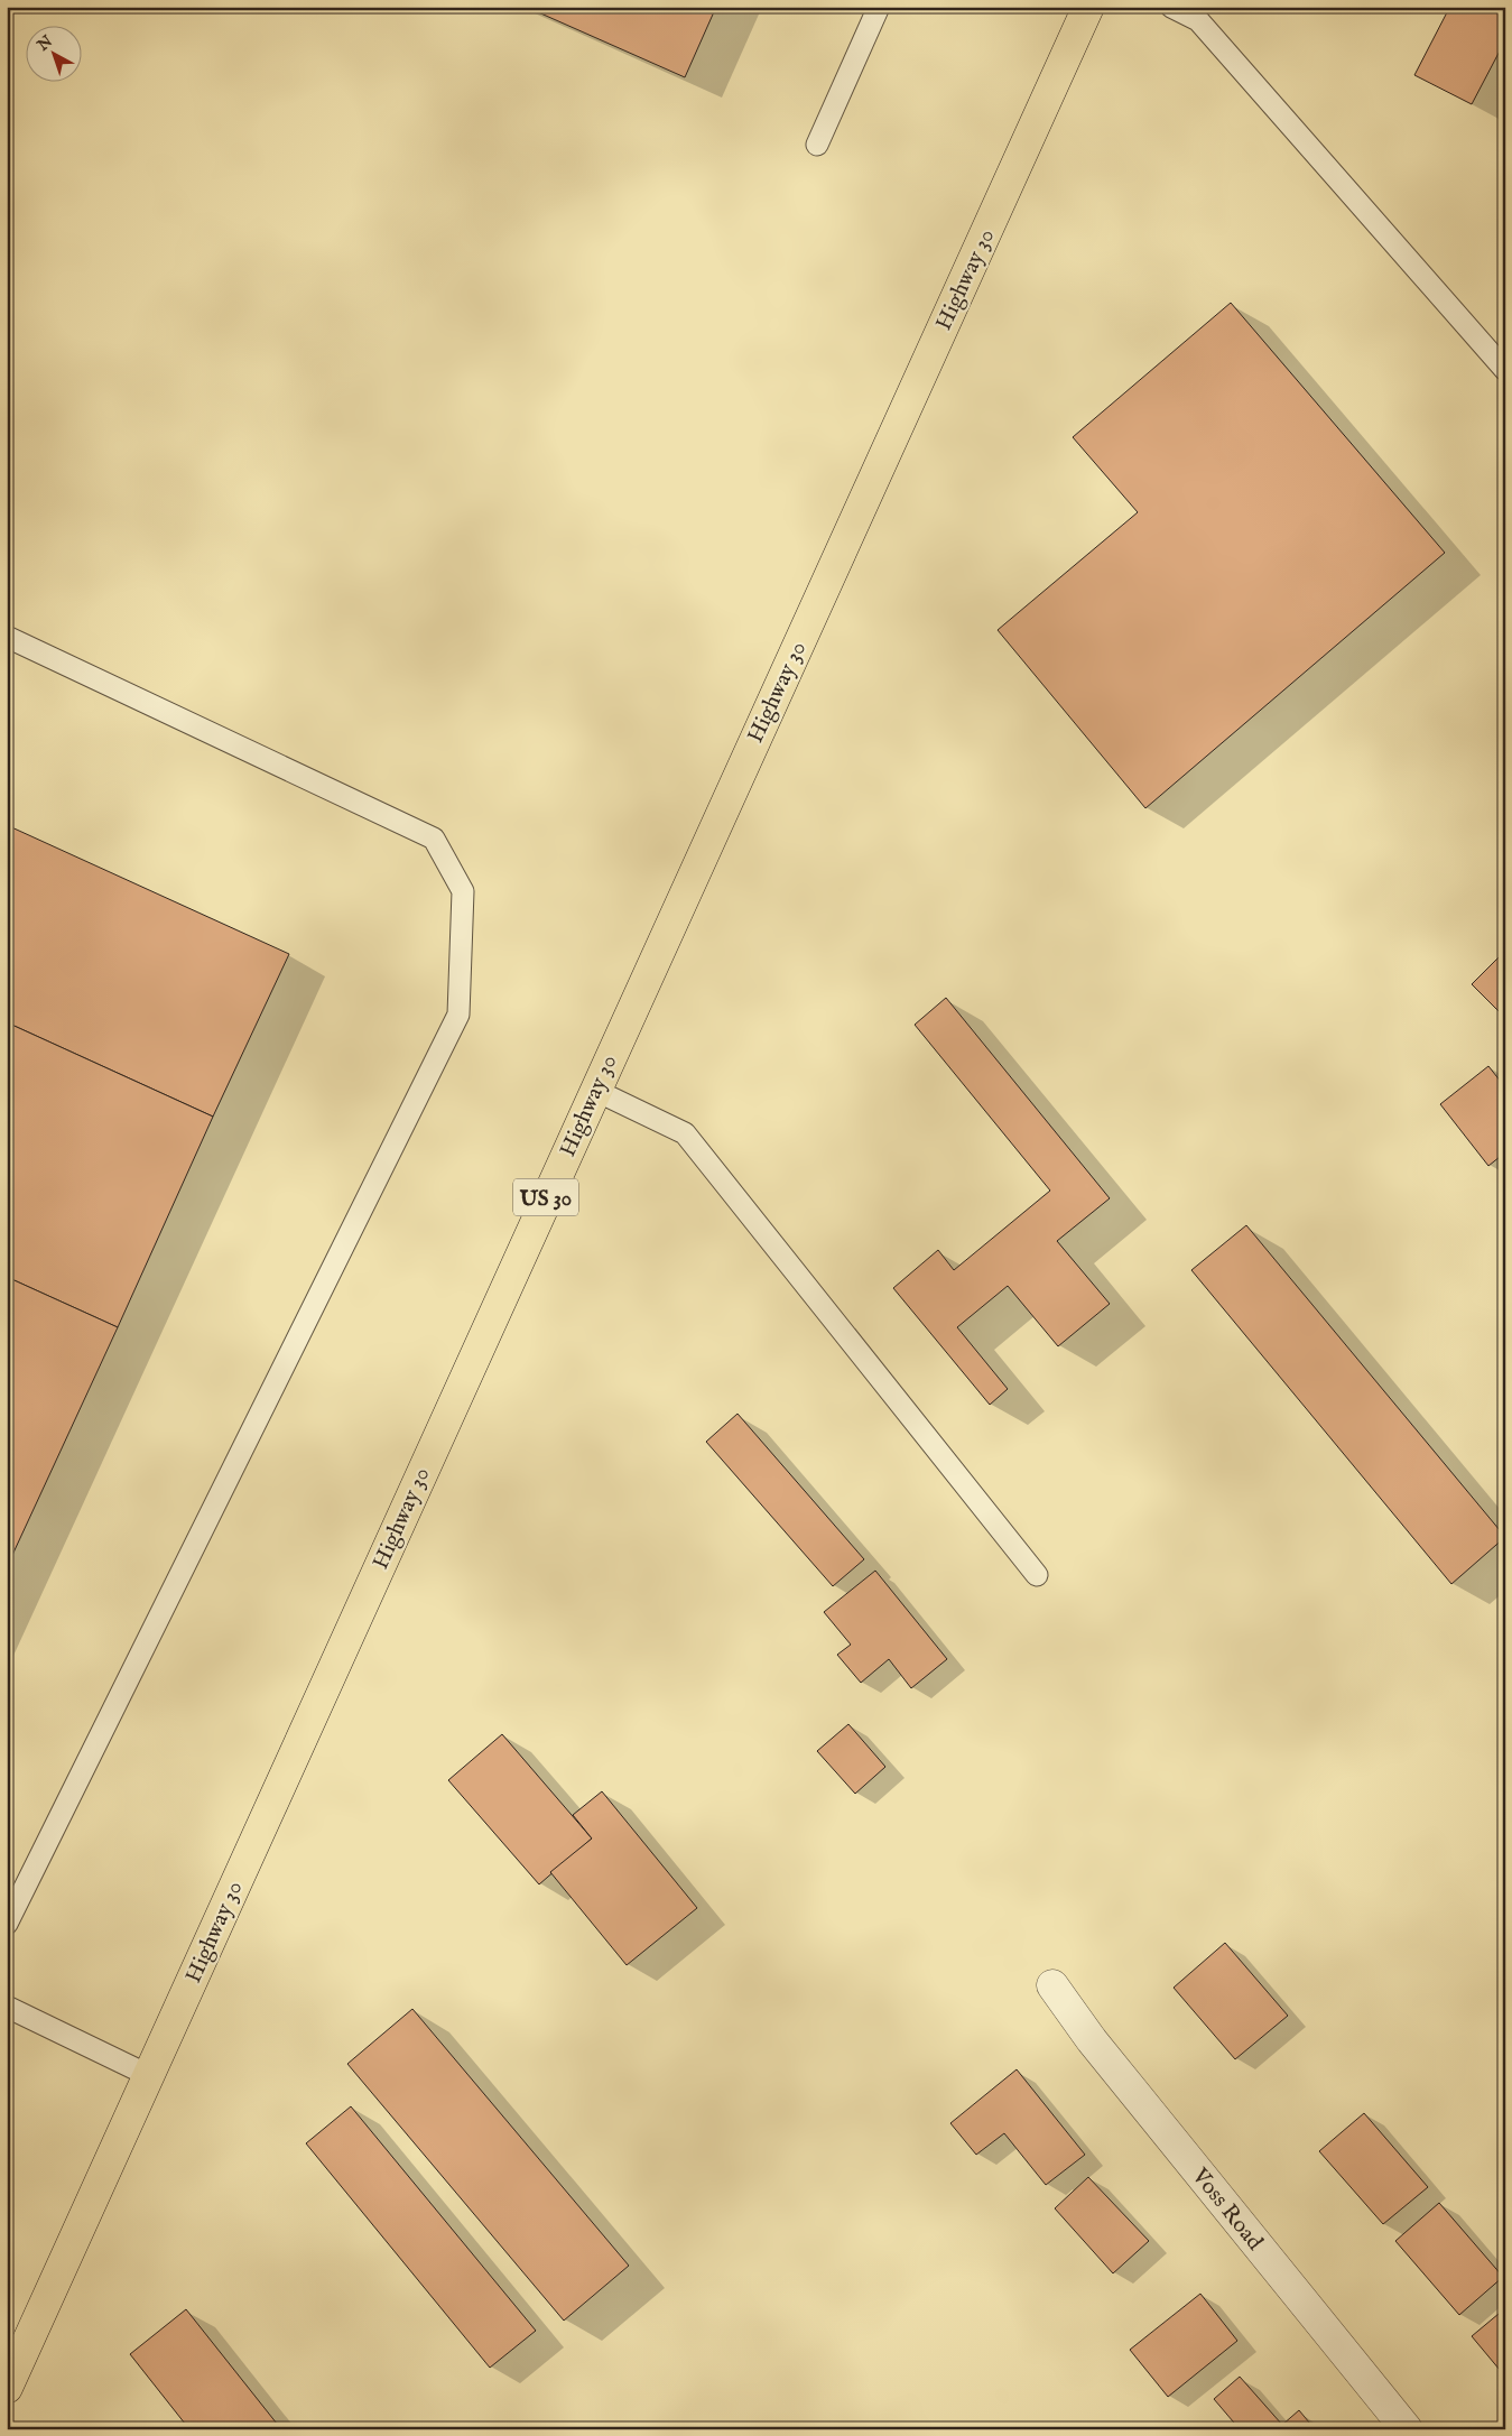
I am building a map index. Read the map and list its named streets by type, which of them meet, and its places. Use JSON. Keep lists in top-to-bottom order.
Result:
{
  "streets": {
    "highway": ["Highway 30", "US 30"],
    "street": ["Voss Road"]
  },
  "north": "top left"
}
